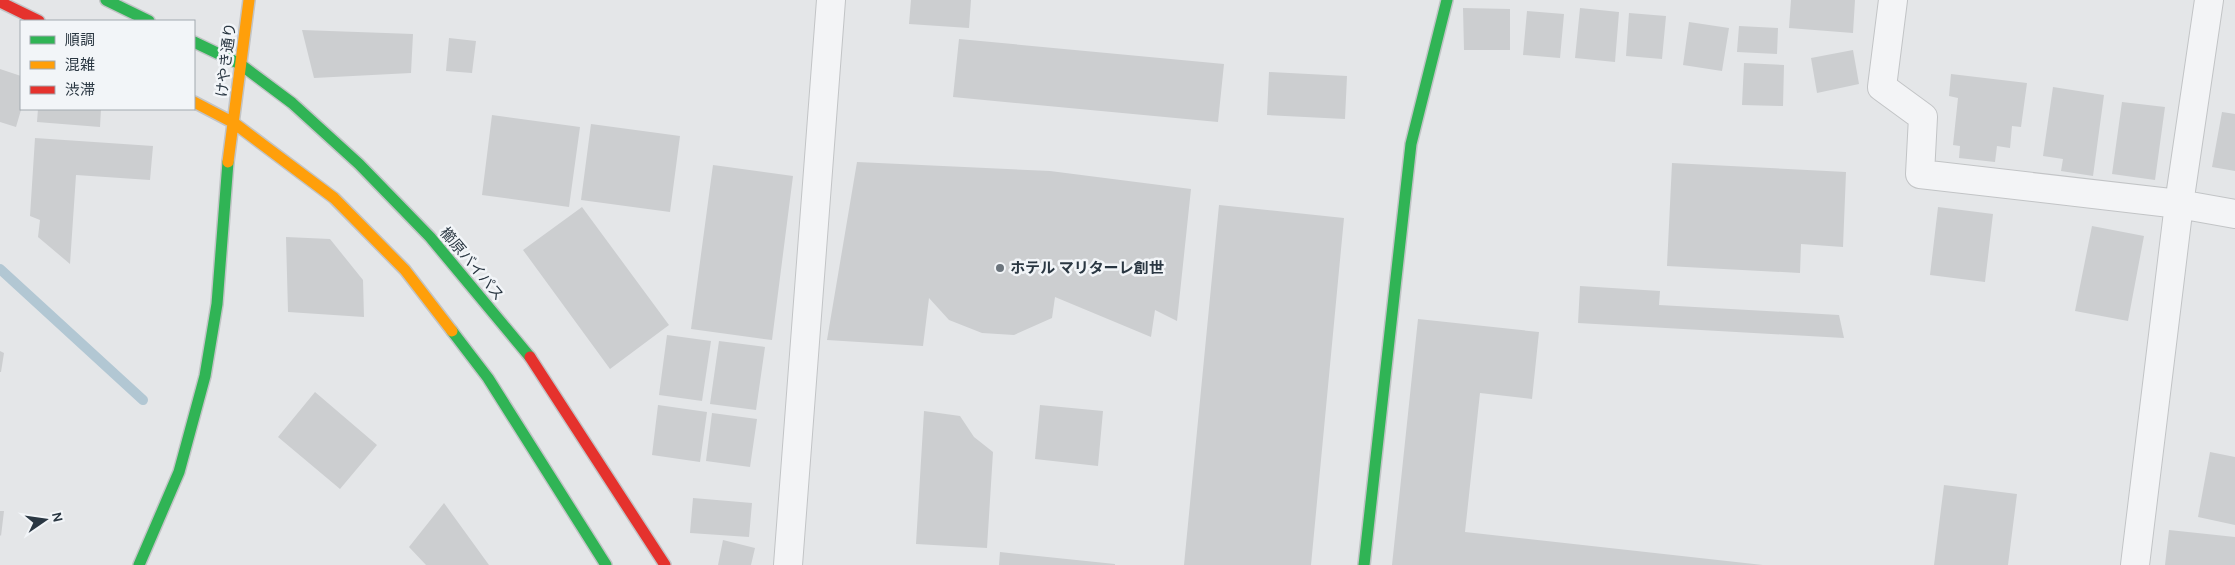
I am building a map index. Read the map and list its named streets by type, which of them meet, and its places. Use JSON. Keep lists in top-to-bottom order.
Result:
{
  "streets": {
    "street": ["けやき通り", "櫛原バイパス"]
  },
  "crossings": [
    ["けやき通り", "櫛原バイパス"]
  ],
  "places": ["ホテル マリターレ創世"],
  "legend": ["順調", "混雑", "渋滞"],
  "north": "right"
}
